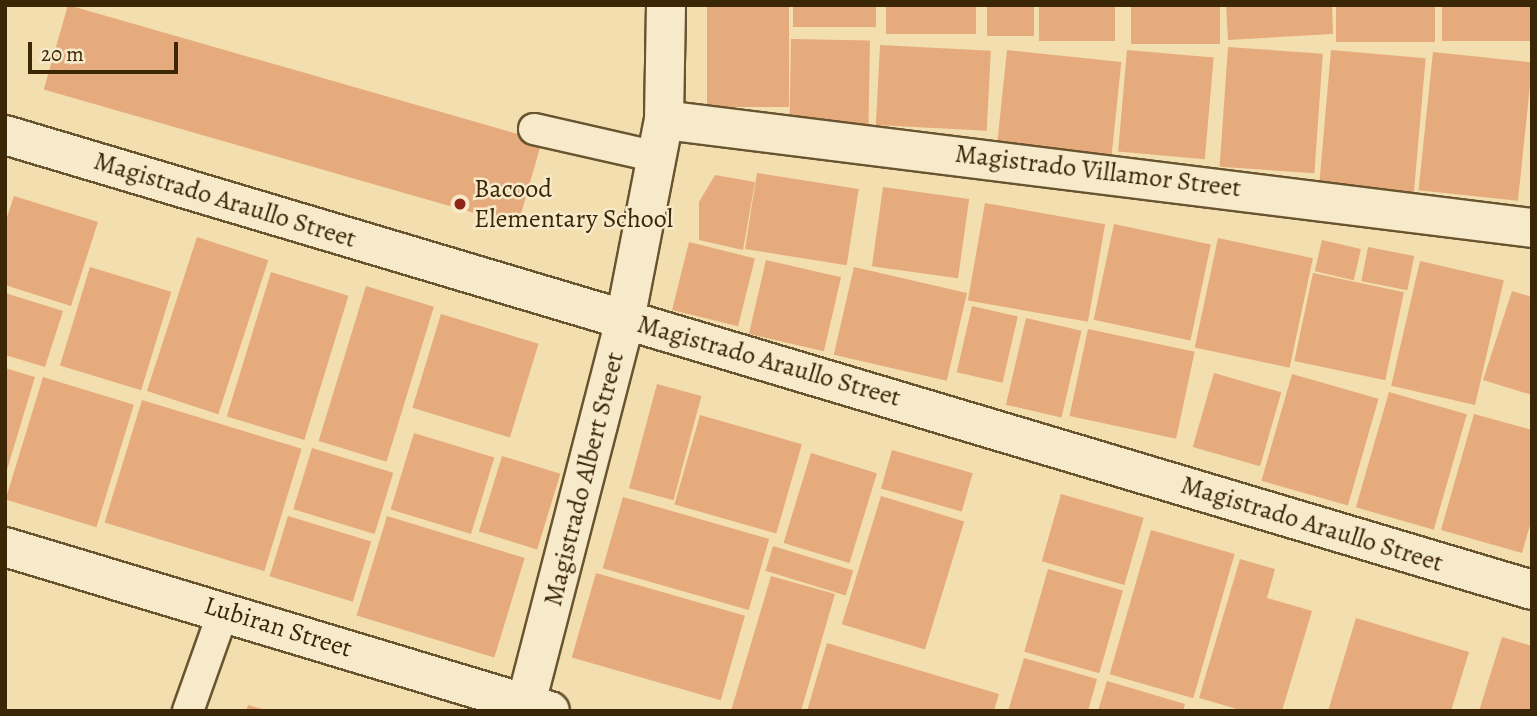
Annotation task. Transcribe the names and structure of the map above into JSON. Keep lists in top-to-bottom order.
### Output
{
  "streets": {
    "street": [
      "Magistrado Villamor Street",
      "Magistrado Araullo Street",
      "Magistrado Albert Street",
      "Lubiran Street"
    ]
  },
  "crossings": [
    ["Magistrado Villamor Street", "Magistrado Albert Street"],
    ["Magistrado Araullo Street", "Magistrado Albert Street"],
    ["Magistrado Albert Street", "Lubiran Street"]
  ],
  "places": ["Bacood Elementary School"],
  "scale_bar": "20 m"
}
